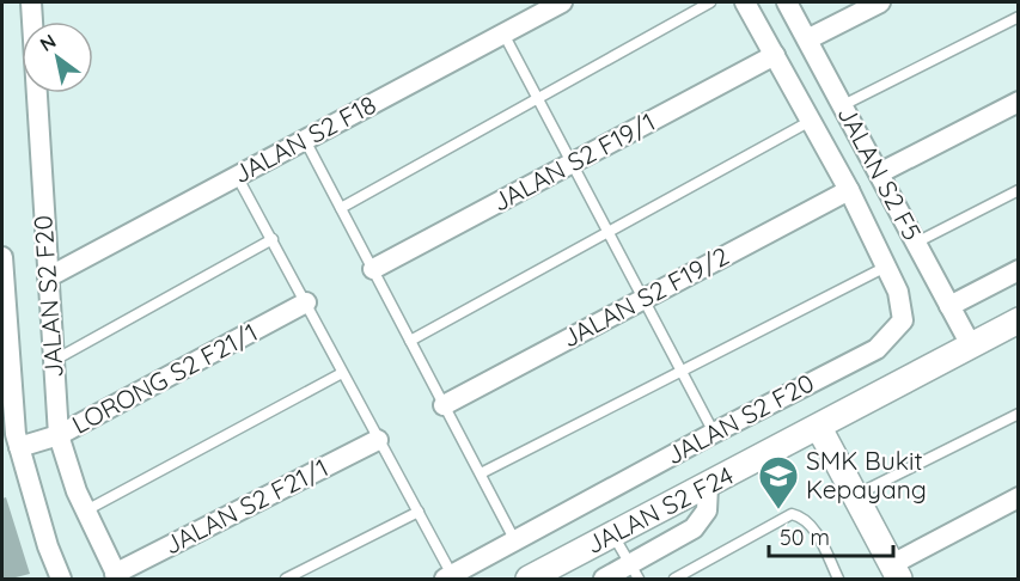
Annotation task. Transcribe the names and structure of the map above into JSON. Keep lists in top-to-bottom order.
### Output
{
  "streets": {
    "street": [
      "JALAN S2 F18",
      "JALAN S2 F19/1",
      "JALAN S2 F5",
      "JALAN S2 F20",
      "JALAN S2 F19/2",
      "LORONG S2 F21/1",
      "JALAN S2 F21/1",
      "JALAN S2 F24"
    ]
  },
  "crossings": [
    ["JALAN S2 F18", "JALAN S2 F20"],
    ["JALAN S2 F19/1", "JALAN S2 F20"],
    ["JALAN S2 F5", "JALAN S2 F24"],
    ["JALAN S2 F20", "JALAN S2 F19/2"],
    ["JALAN S2 F20", "LORONG S2 F21/1"],
    ["JALAN S2 F20", "JALAN S2 F21/1"]
  ],
  "places": {
    "school or university": ["SMK Bukit Kepayang"]
  },
  "scale_bar": "50 m",
  "north": "top left"
}
